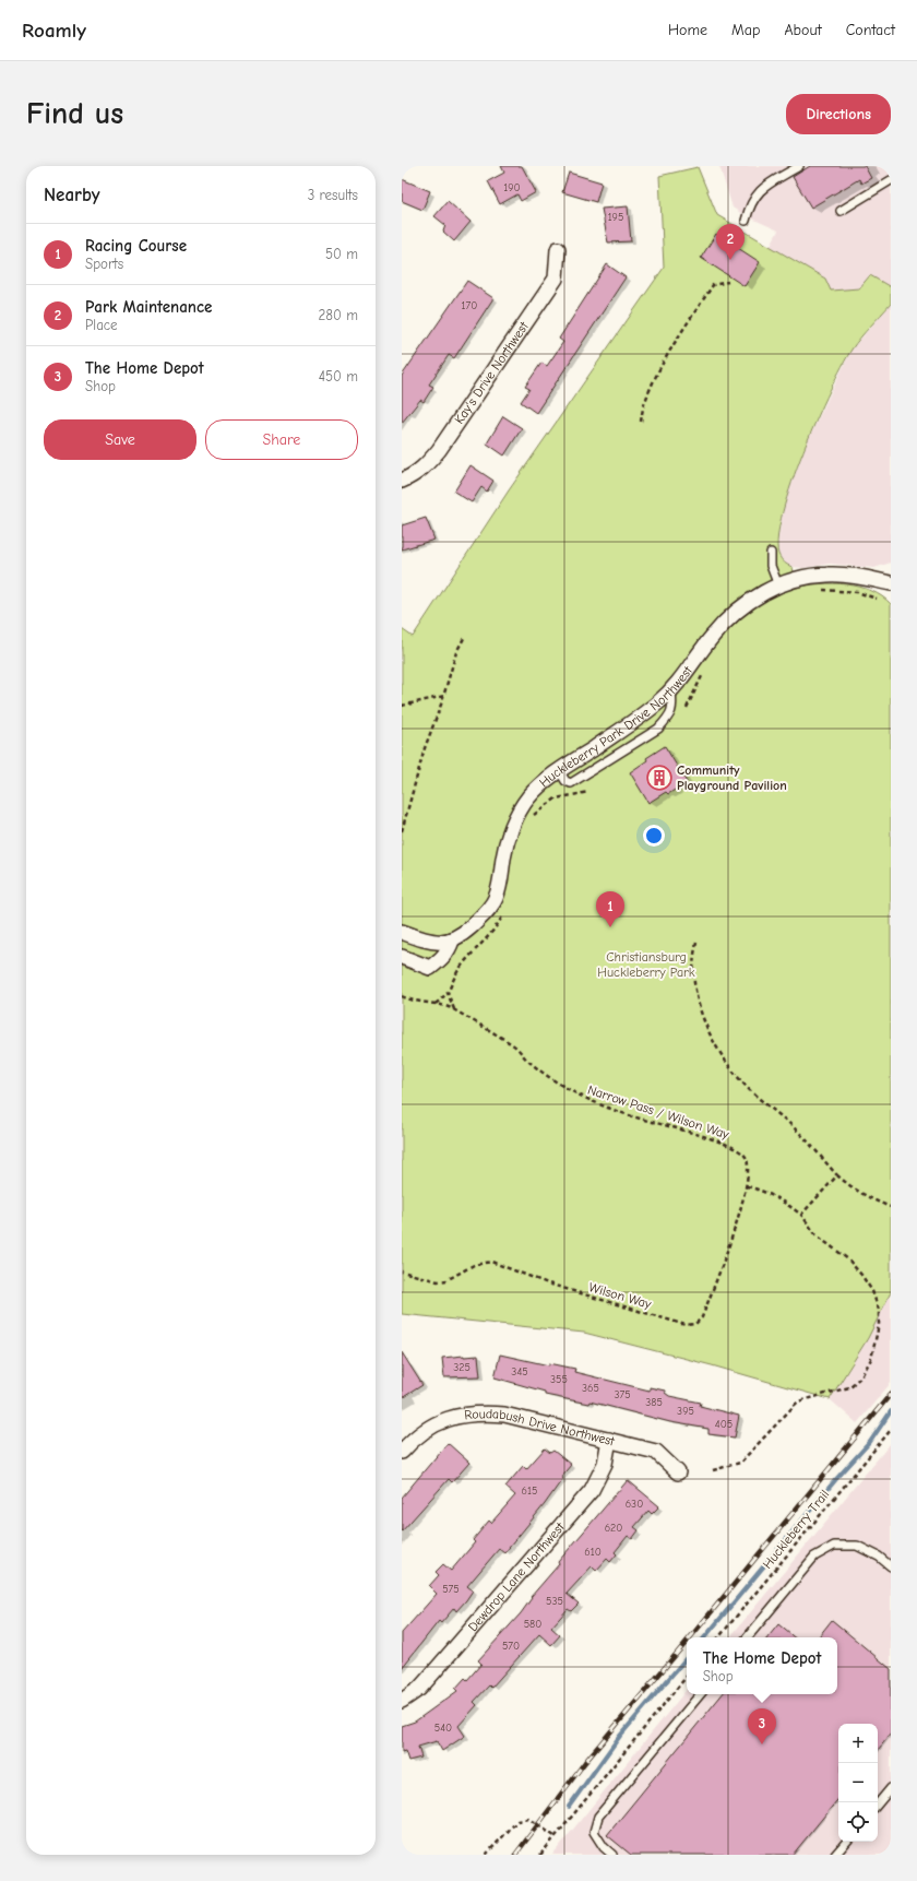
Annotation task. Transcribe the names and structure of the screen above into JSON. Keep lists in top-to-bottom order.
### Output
{
  "streets": {
    "street": [
      "Kay's Drive Northwest",
      "Huckleberry Park Drive Northwest",
      "Roudabush Drive Northwest",
      "Dewdrop Lane Northwest"
    ],
    "path": ["Narrow Pass / Wilson Way", "Wilson Way", "Huckleberry Trail"]
  },
  "crossings": [
    ["Narrow Pass / Wilson Way", "Wilson Way"],
    ["Roudabush Drive Northwest", "Dewdrop Lane Northwest"]
  ],
  "parks": ["Christiansburg Huckleberry Park"],
  "places": {
    "building": ["Community Playground Pavilion"]
  },
  "house_numbers": [
    "190",
    "195",
    "170",
    "325",
    "345",
    "355",
    "365",
    "375",
    "385",
    "395",
    "405",
    "615",
    "630",
    "620",
    "610",
    "575",
    "535",
    "580",
    "570",
    "540"
  ],
  "page": {
    "header": "Roamly",
    "nav": [
      "Home",
      "Map",
      "About",
      "Contact"
    ],
    "buttons": [
      "Directions",
      ["Save", "Share"]
    ],
    "title": "Find us",
    "heading": ["Nearby", "3 results"],
    "list": [
      {
        "mark": "1",
        "name": "Racing Course",
        "note": "Sports",
        "value": "50 m"
      },
      {
        "mark": "2",
        "name": "Park Maintenance",
        "note": "Place",
        "value": "280 m"
      },
      {
        "mark": "3",
        "name": "The Home Depot",
        "note": "Shop",
        "value": "450 m"
      }
    ],
    "pins": ["2", "1", "3"],
    "popup": ["The Home Depot", "Shop"],
    "map_buttons": ["+", "−"]
  }
}
